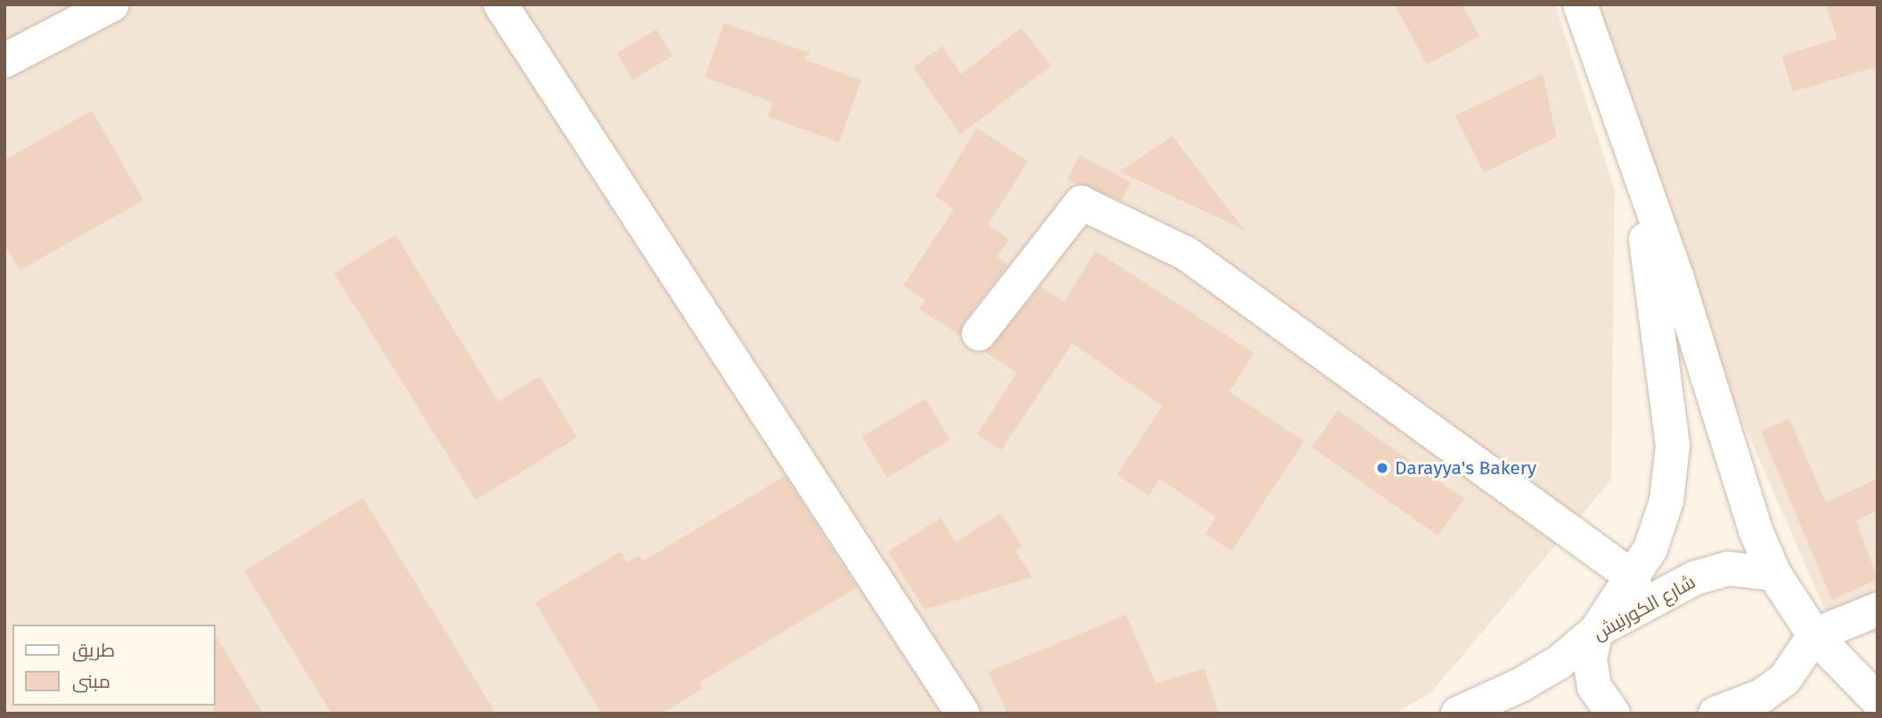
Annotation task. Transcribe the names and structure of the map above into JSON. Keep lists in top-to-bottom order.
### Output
{
  "streets": {
    "main road": ["شارع الكورنيش"]
  },
  "places": ["Darayya's Bakery"],
  "legend": ["طريق", "مبنى"]
}
